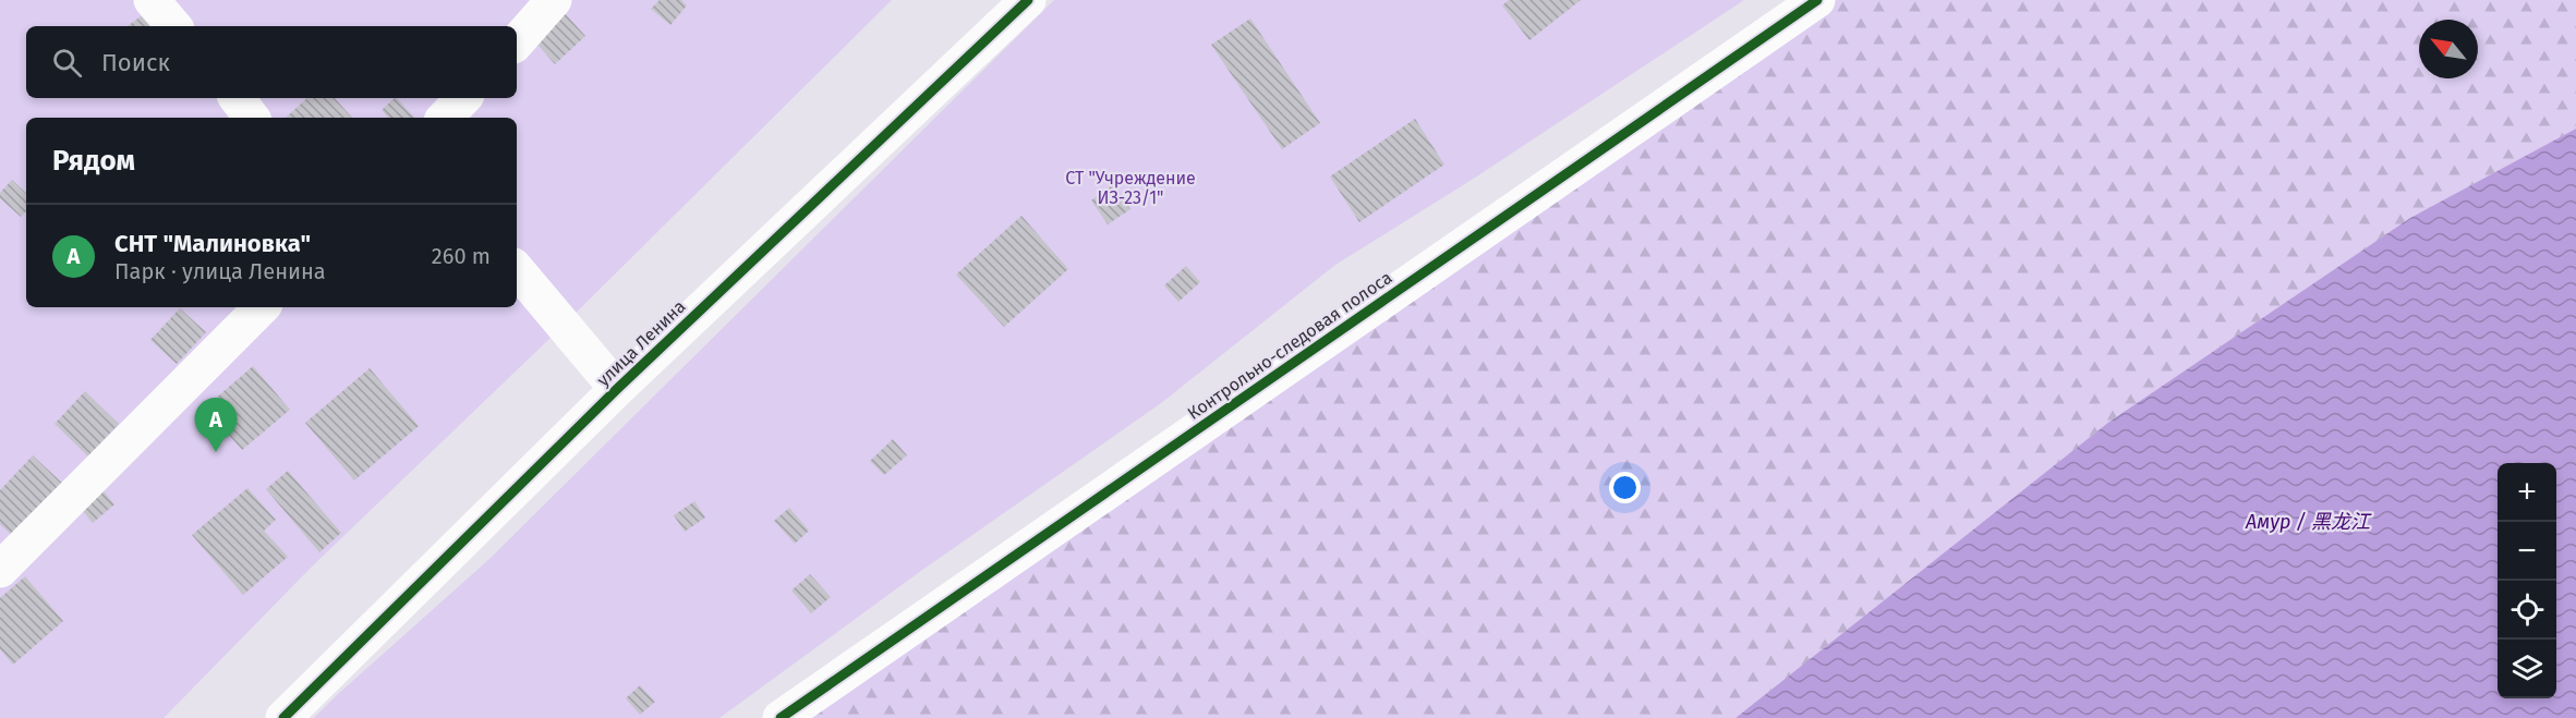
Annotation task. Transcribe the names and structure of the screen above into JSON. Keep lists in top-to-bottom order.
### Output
{
  "streets": {
    "street": ["улица Ленина", "Контрольно-следовая полоса"]
  },
  "water": ["Амур / 黑龙江"],
  "parks": ["СТ \"Учреждение ИЗ-23/1\""],
  "north": "top left",
  "page": {
    "search": "Поиск",
    "heading": "Рядом",
    "list": [
      {
        "mark": "A",
        "name": "СНТ \"Малиновка\"",
        "note": "Парк · улица Ленина",
        "value": "260 m"
      }
    ],
    "pins": "A",
    "map_buttons": ["+", "−"]
  }
}
